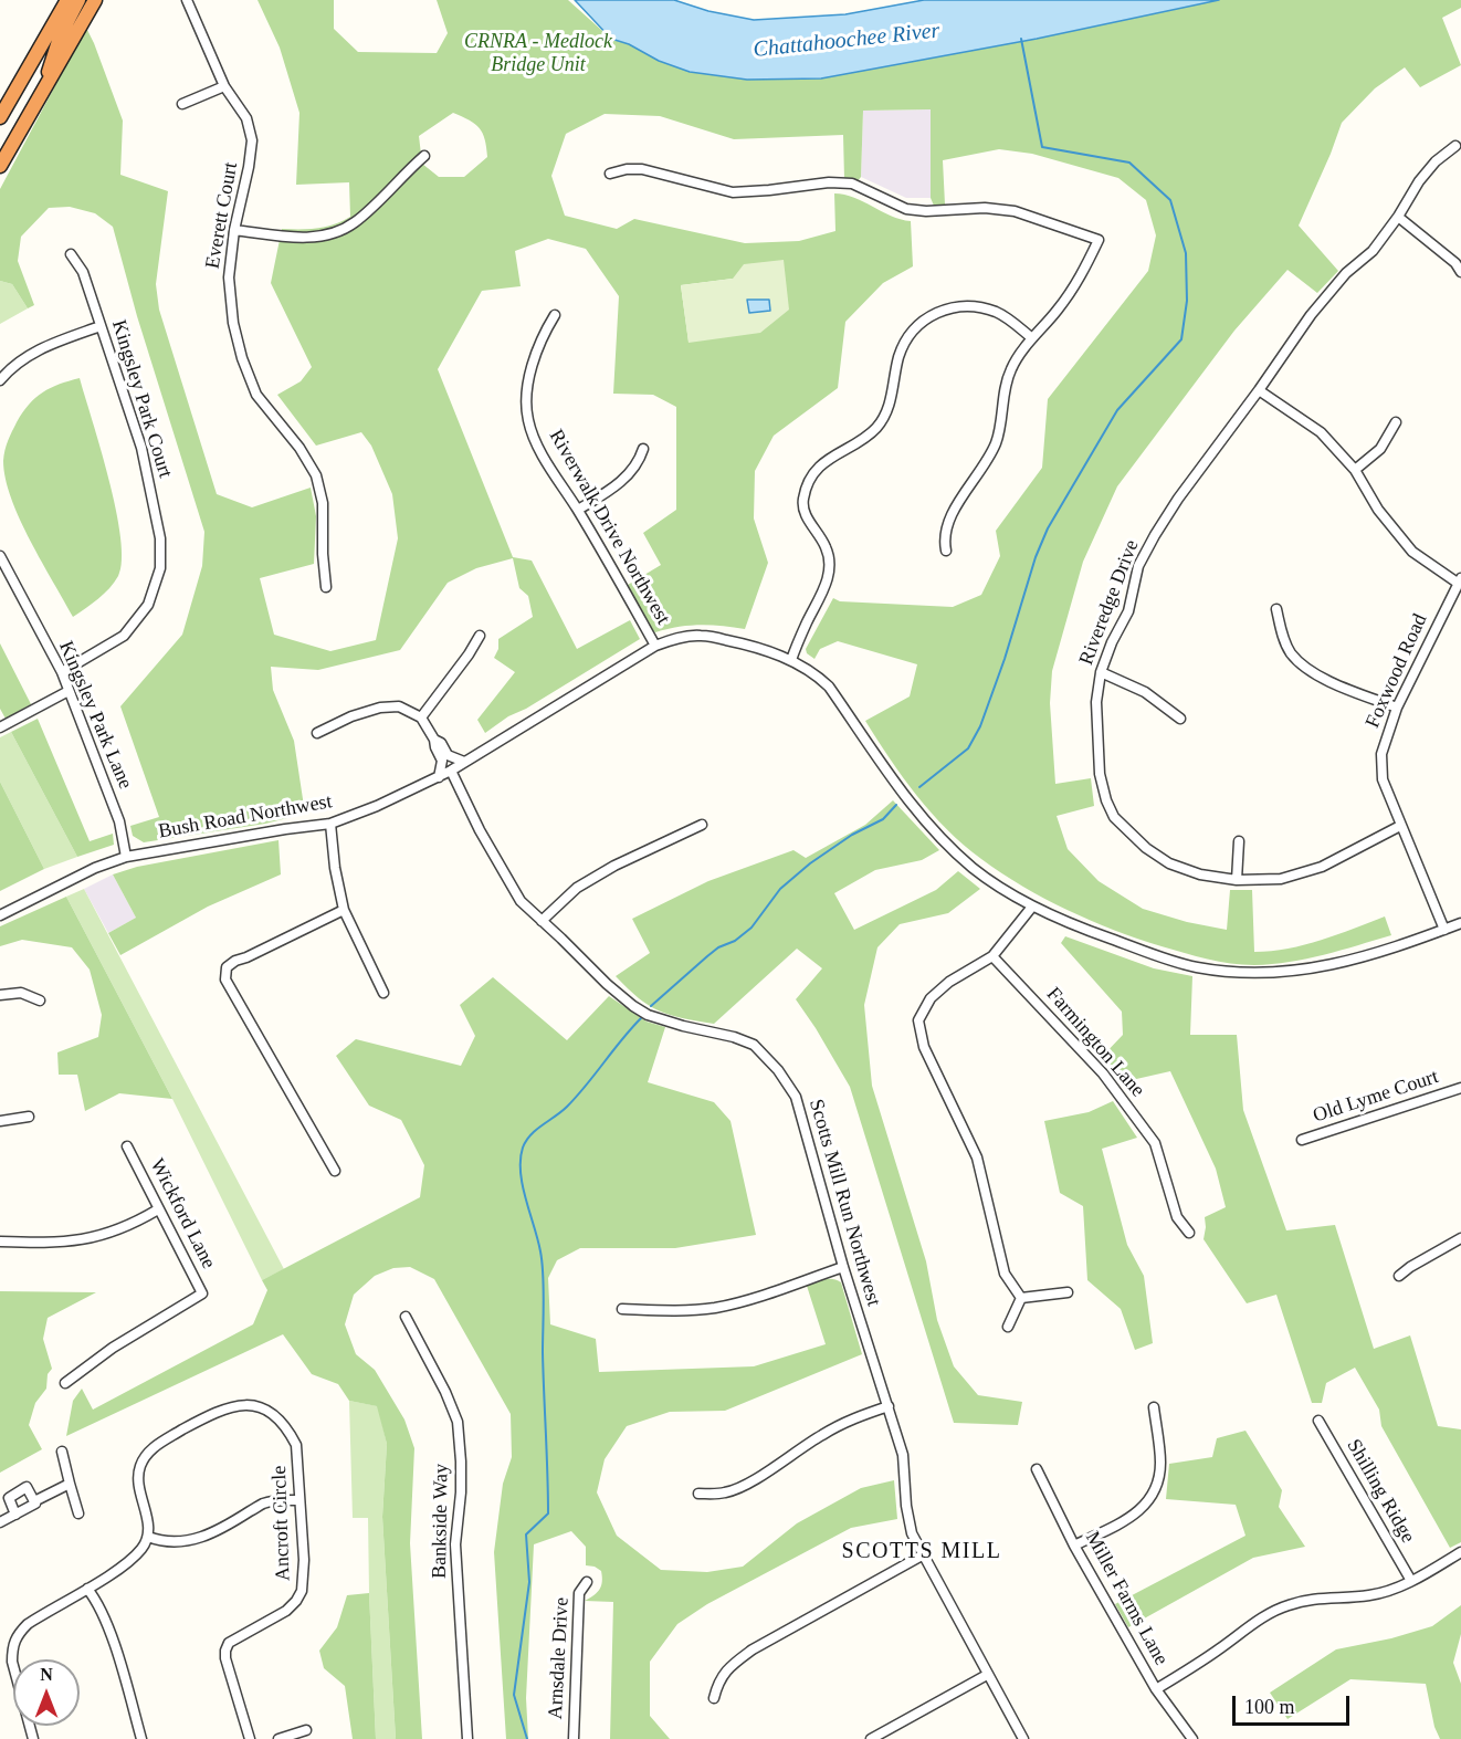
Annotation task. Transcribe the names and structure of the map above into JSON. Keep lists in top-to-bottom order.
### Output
{
  "streets": {
    "street": [
      "Everett Court",
      "Kingsley Park Court",
      "Riverwalk Drive Northwest",
      "Riveredge Drive",
      "Foxwood Road",
      "Kingsley Park Lane",
      "Bush Road Northwest",
      "Farmington Lane",
      "Old Lyme Court",
      "Scotts Mill Run Northwest",
      "Wickford Lane",
      "Shilling Ridge",
      "Bankside Way",
      "Ancroft Circle",
      "Miller Farms Lane",
      "Arnsdale Drive"
    ]
  },
  "crossings": [
    ["Kingsley Park Court", "Kingsley Park Lane"],
    ["Riverwalk Drive Northwest", "Bush Road Northwest"],
    ["Riveredge Drive", "Foxwood Road"],
    ["Kingsley Park Lane", "Bush Road Northwest"],
    ["Bush Road Northwest", "Scotts Mill Run Northwest"]
  ],
  "districts": ["SCOTTS MILL"],
  "water": ["Chattahoochee River"],
  "parks": ["CRNRA - Medlock Bridge Unit"],
  "scale_bar": "100 m",
  "north": "top"
}
